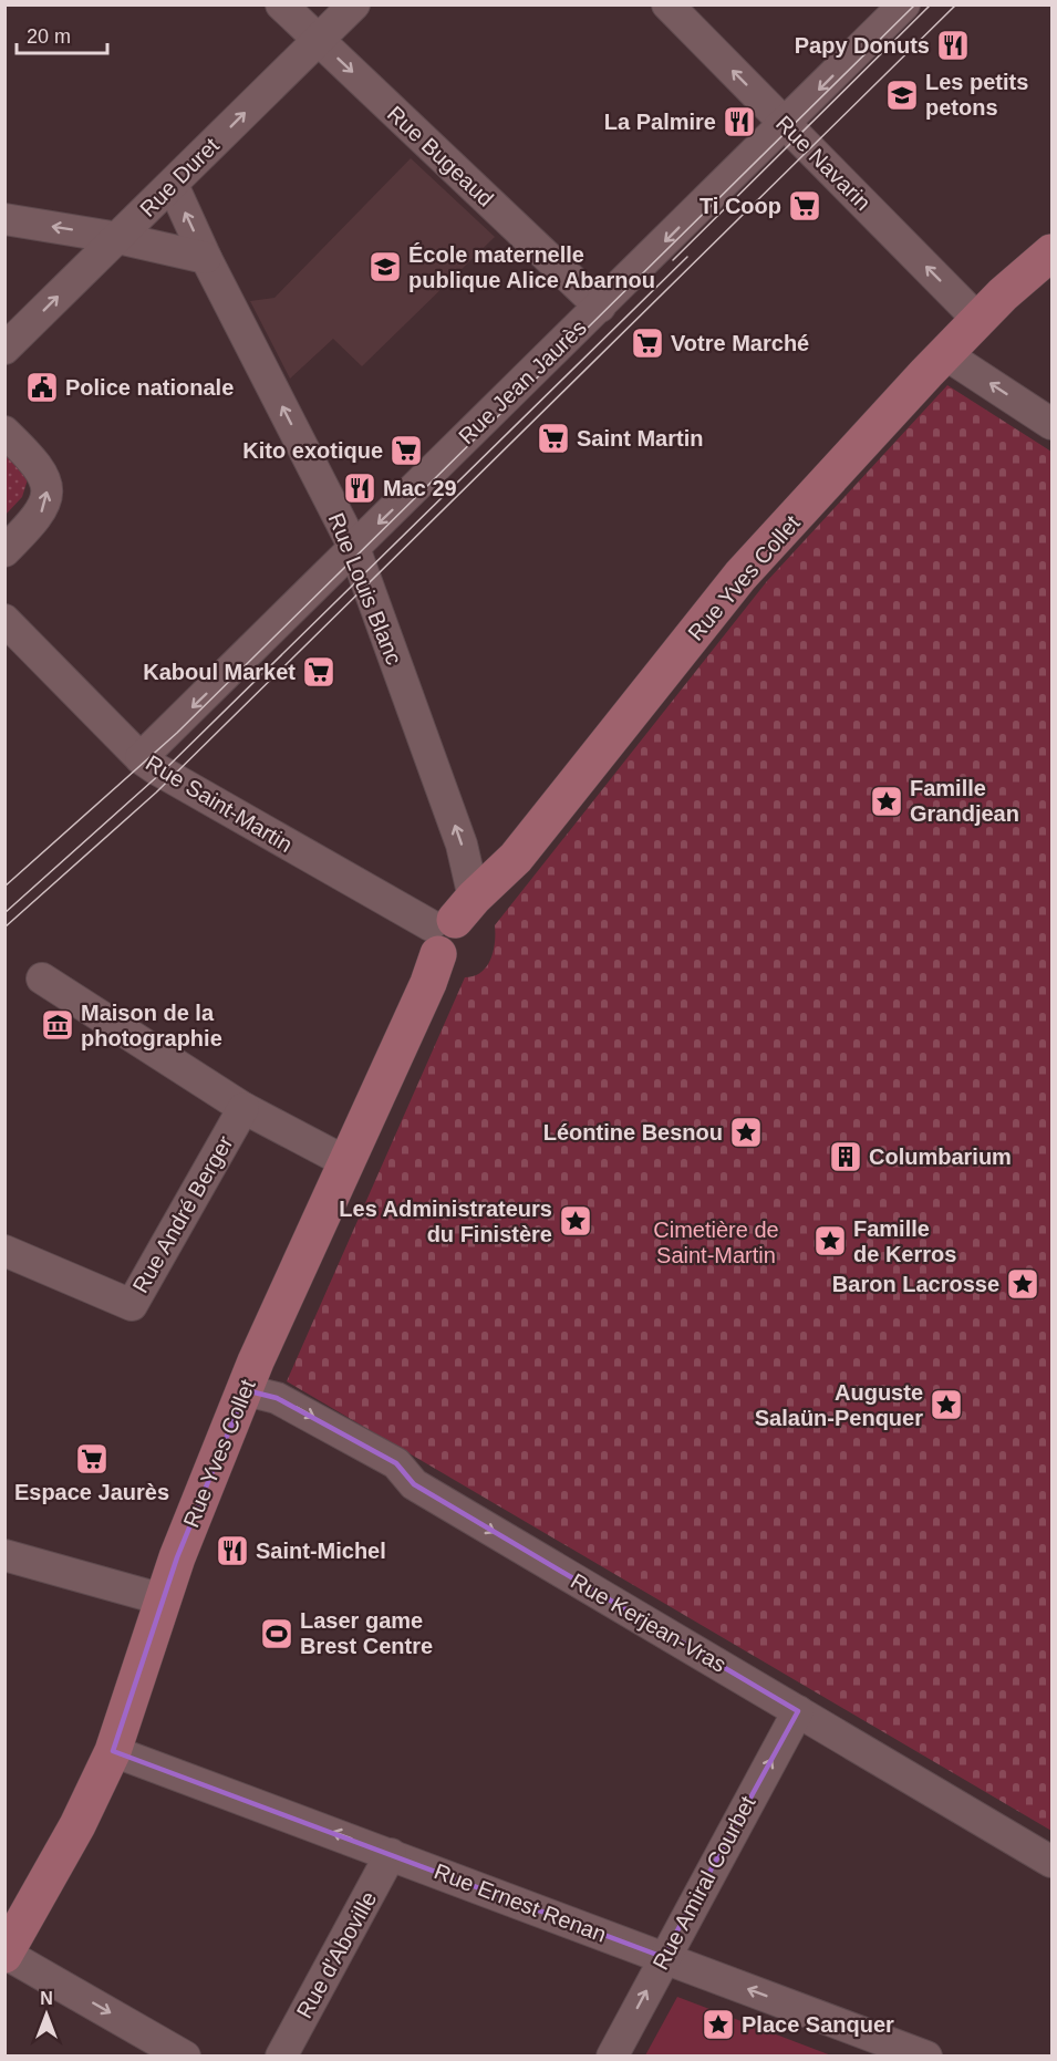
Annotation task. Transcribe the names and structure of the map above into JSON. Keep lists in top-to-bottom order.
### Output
{
  "streets": {
    "main road": ["Rue Yves Collet"],
    "street": [
      "Rue Bugeaud",
      "Rue Navarin",
      "Rue Duret",
      "Rue Jean Jaurès",
      "Rue Louis Blanc",
      "Rue Saint-Martin",
      "Rue André Berger",
      "Rue Kerjean-Vras",
      "Rue Amiral Courbet",
      "Rue Ernest Renan",
      "Rue d'Aboville"
    ]
  },
  "crossings": [
    ["Rue Bugeaud", "Rue Duret"],
    ["Rue Bugeaud", "Rue Jean Jaurès"],
    ["Rue Navarin", "Rue Jean Jaurès"],
    ["Rue Navarin", "Rue Yves Collet"],
    ["Rue Duret", "Rue Louis Blanc"],
    ["Rue Jean Jaurès", "Rue Louis Blanc"],
    ["Rue Jean Jaurès", "Rue Saint-Martin"],
    ["Rue Yves Collet", "Rue Louis Blanc"],
    ["Rue Yves Collet", "Rue Saint-Martin"],
    ["Rue Yves Collet", "Rue Kerjean-Vras"],
    ["Rue Yves Collet", "Rue Ernest Renan"],
    ["Rue Louis Blanc", "Rue Saint-Martin"],
    ["Rue Kerjean-Vras", "Rue Amiral Courbet"],
    ["Rue Amiral Courbet", "Rue Ernest Renan"],
    ["Rue Ernest Renan", "Rue d'Aboville"]
  ],
  "one_way": [
    "Rue Bugeaud",
    "Rue Navarin",
    "Rue Duret",
    "Rue Jean Jaurès",
    "Rue Louis Blanc",
    "Rue Kerjean-Vras",
    "Rue Amiral Courbet"
  ],
  "parks": ["Cimetière de Saint-Martin"],
  "places": {
    "restaurant": [
      "Papy Donuts",
      "La Palmire",
      "Mac 29",
      "Saint-Michel"
    ],
    "school or university": ["Les petits petons", "École maternelle publique Alice Abarnou"],
    "supermarket": [
      "Ti Coop",
      "Votre Marché",
      "Saint Martin",
      "Kito exotique",
      "Kaboul Market",
      "Espace Jaurès"
    ],
    "public building": ["Police nationale"],
    "place": [
      "Famille Grandjean",
      "Léontine Besnou",
      "Les Administrateurs du Finistère",
      "Famille de Kerros",
      "Baron Lacrosse",
      "Auguste Salaün-Penquer",
      "Place Sanquer"
    ],
    "museum": ["Maison de la photographie"],
    "building": ["Columbarium"],
    "sports": ["Laser game Brest Centre"]
  },
  "scale_bar": "20 m",
  "north": "top"
}
